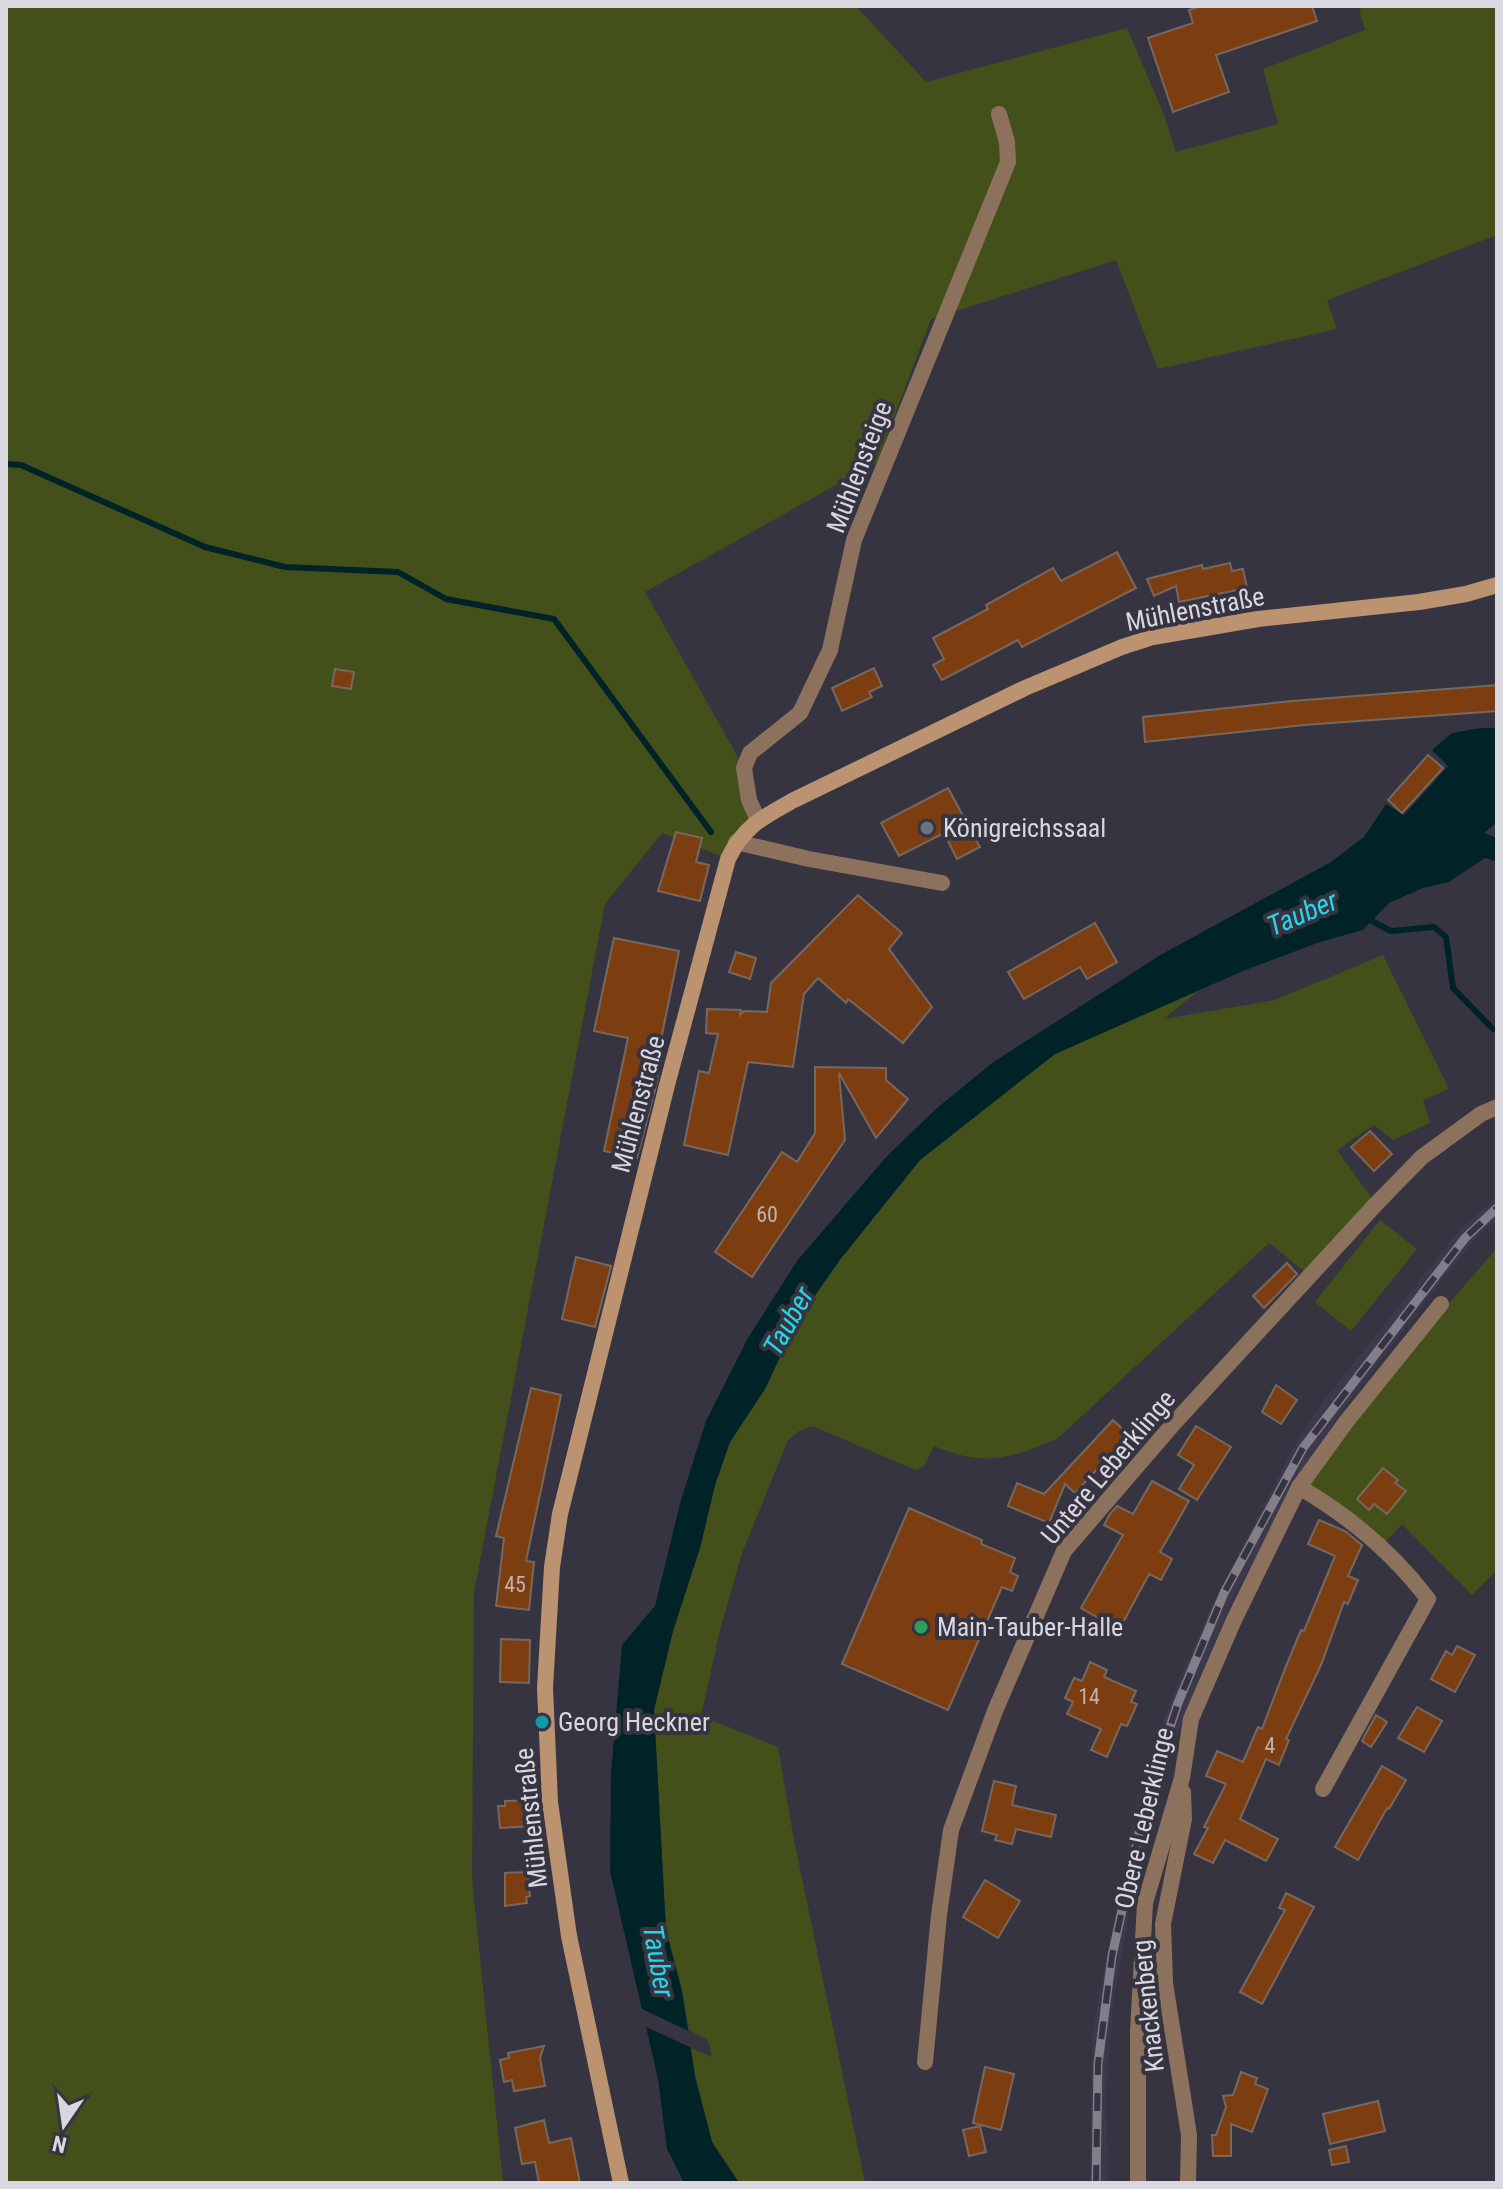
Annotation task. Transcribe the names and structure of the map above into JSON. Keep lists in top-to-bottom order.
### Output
{
  "streets": {
    "main road": ["Mühlenstraße"],
    "street": [
      "Mühlensteige",
      "Untere Leberklinge",
      "Obere Leberklinge",
      "Knackenberg"
    ]
  },
  "crossings": [
    ["Mühlensteige", "Mühlenstraße"],
    ["Obere Leberklinge", "Knackenberg"]
  ],
  "water": ["Tauber"],
  "places": ["Königreichssaal", "Main-Tauber-Halle", "Georg Heckner"],
  "house_numbers": [
    "60",
    "45",
    "14",
    "4"
  ],
  "north": "bottom"
}
